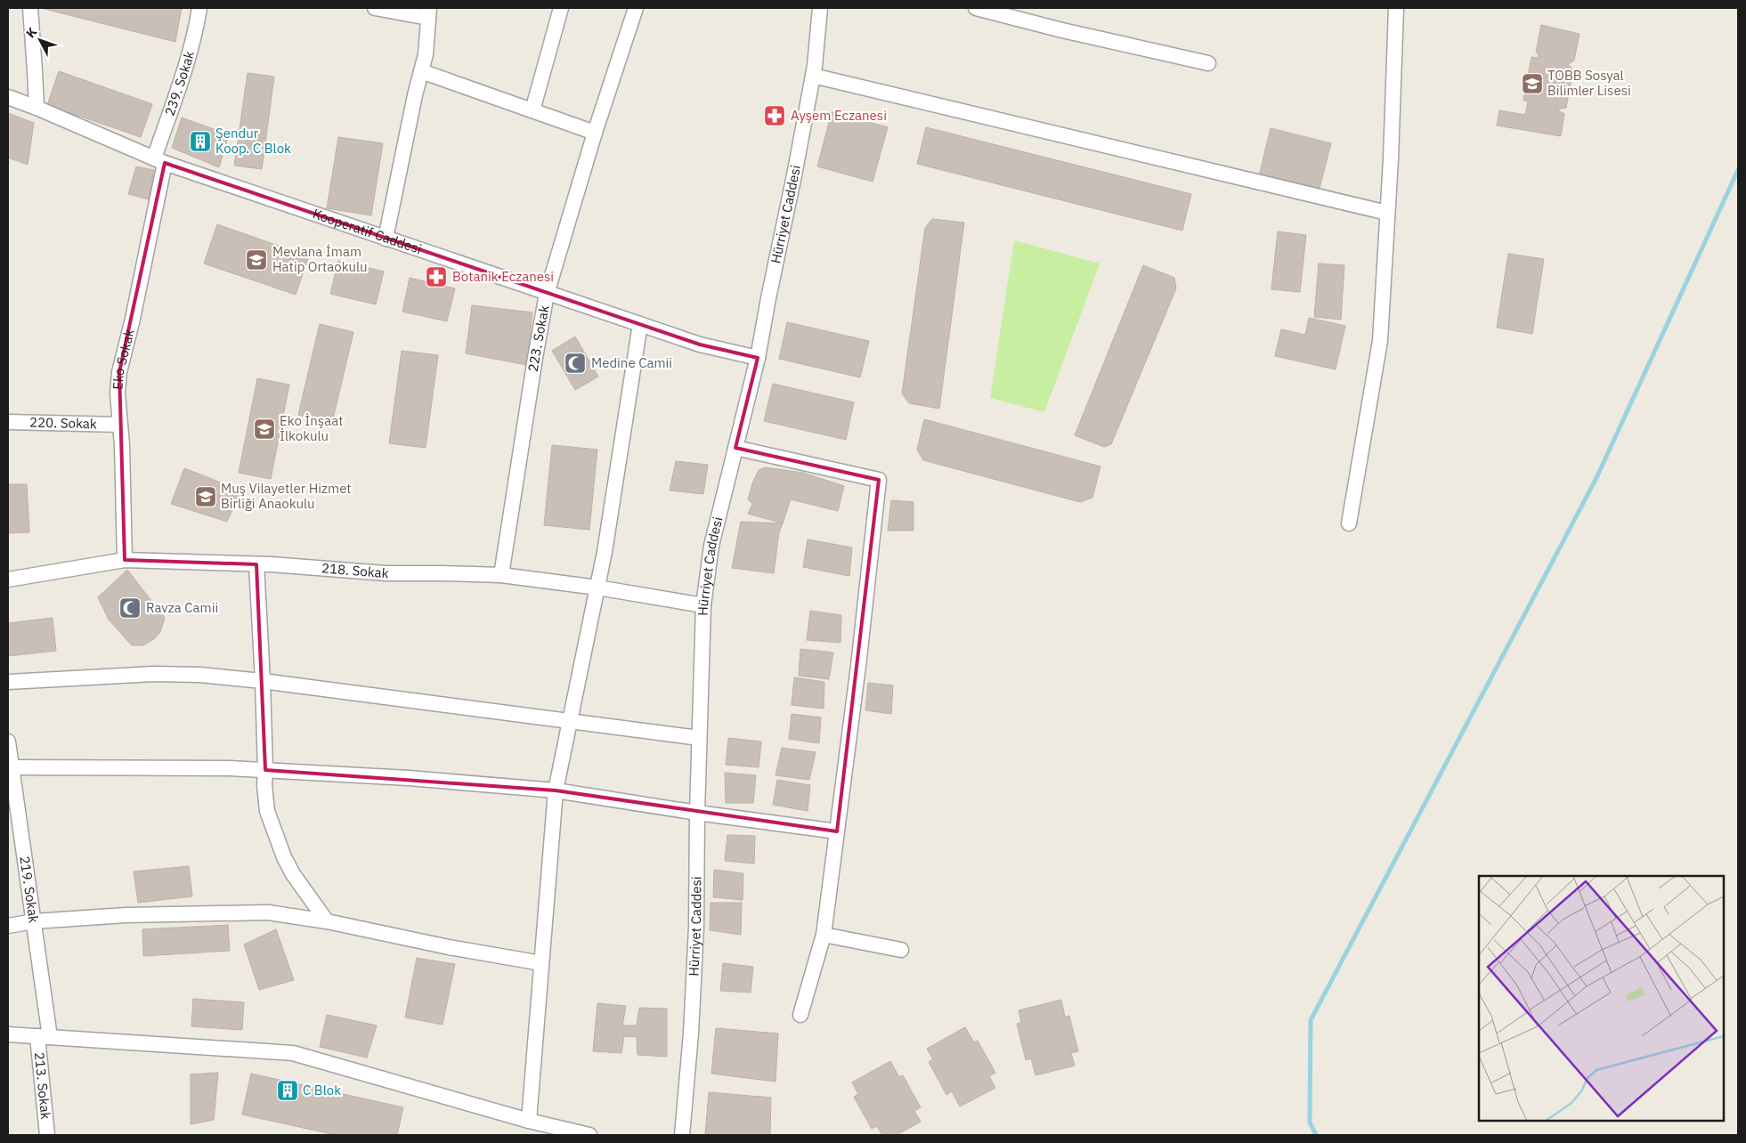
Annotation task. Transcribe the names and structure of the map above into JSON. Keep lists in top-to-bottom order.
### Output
{
  "streets": {
    "street": [
      "239. Sokak",
      "Hürriyet Caddesi",
      "Kooperatif Caddesi",
      "223. Sokak",
      "Eko Sokak",
      "220. Sokak",
      "218. Sokak",
      "219. Sokak",
      "213. Sokak"
    ]
  },
  "crossings": [
    ["239. Sokak", "Kooperatif Caddesi"],
    ["239. Sokak", "Eko Sokak"],
    ["Hürriyet Caddesi", "Kooperatif Caddesi"],
    ["Hürriyet Caddesi", "218. Sokak"],
    ["Kooperatif Caddesi", "223. Sokak"],
    ["Kooperatif Caddesi", "Eko Sokak"],
    ["223. Sokak", "218. Sokak"],
    ["Eko Sokak", "220. Sokak"],
    ["Eko Sokak", "218. Sokak"],
    ["219. Sokak", "213. Sokak"]
  ],
  "places": {
    "school or university": [
      "TOBB Sosyal Bilimler Lisesi",
      "Mevlana İmam Hatip Ortaokulu",
      "Eko İnşaat İlkokulu",
      "Muş Vilayetler Hizmet Birliği Anaokulu"
    ],
    "pharmacy": ["Ayşem Eczanesi", "Botanik Eczanesi"],
    "building": ["Şendur Koop. C Blok", "C Blok"],
    "mosque": ["Medine Camii", "Ravza Camii"]
  },
  "north": "top left"
}
